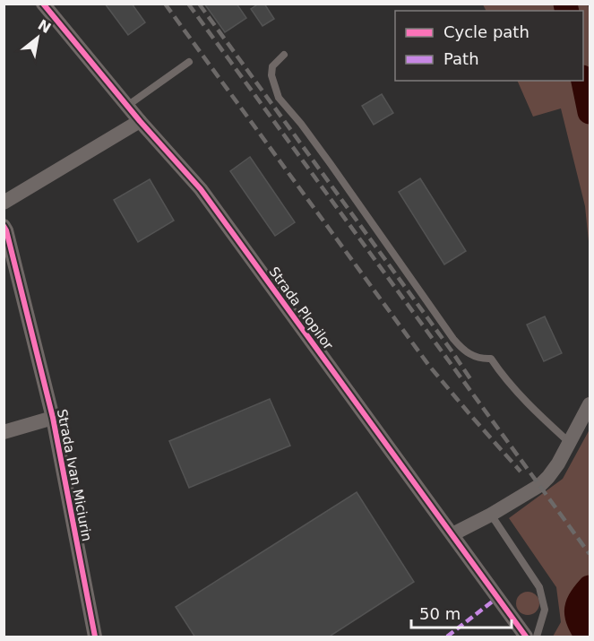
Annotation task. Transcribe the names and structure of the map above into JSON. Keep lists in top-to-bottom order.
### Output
{
  "streets": {
    "street": ["Strada Plopilor", "Strada Ivan Miciurin"]
  },
  "legend": ["Cycle path", "Path"],
  "scale_bar": "50 m",
  "north": "top right"
}
